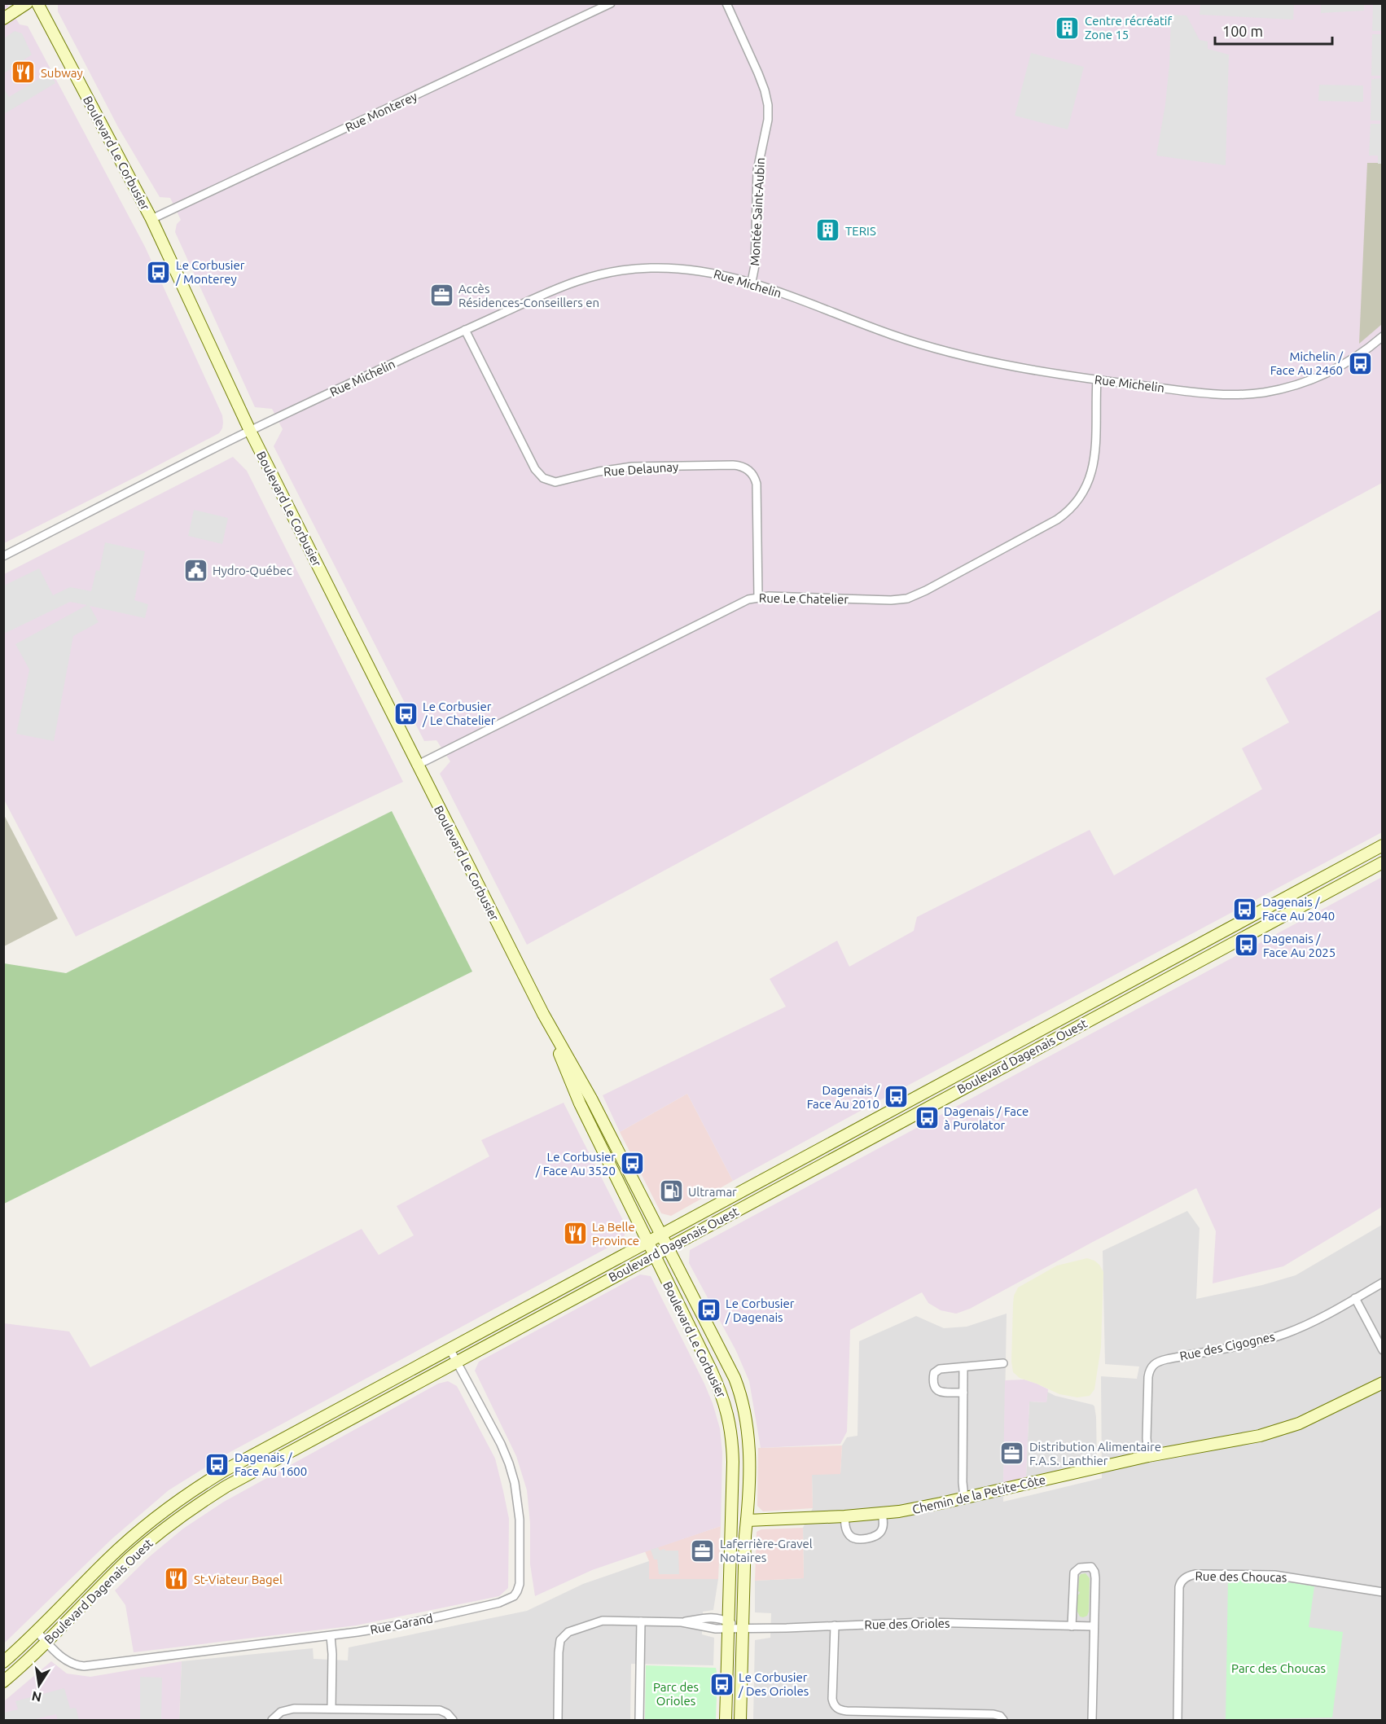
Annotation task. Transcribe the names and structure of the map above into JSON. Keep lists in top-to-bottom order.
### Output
{
  "streets": {
    "street": [
      "Rue Monterey",
      "Boulevard Le Corbusier",
      "Montée Saint-Aubin",
      "Rue Michelin",
      "Rue Delaunay",
      "Rue Le Chatelier",
      "Boulevard Dagenais Ouest",
      "Rue des Cigognes",
      "Chemin de la Petite-Côte",
      "Rue des Choucas",
      "Rue Garand",
      "Rue des Orioles"
    ]
  },
  "crossings": [
    ["Rue Monterey", "Boulevard Le Corbusier"],
    ["Boulevard Le Corbusier", "Rue Michelin"],
    ["Boulevard Le Corbusier", "Rue Le Chatelier"],
    ["Boulevard Le Corbusier", "Boulevard Dagenais Ouest"],
    ["Boulevard Le Corbusier", "Chemin de la Petite-Côte"],
    ["Boulevard Le Corbusier", "Rue des Orioles"],
    ["Montée Saint-Aubin", "Rue Michelin"],
    ["Rue Michelin", "Rue Delaunay"],
    ["Rue Michelin", "Rue Le Chatelier"],
    ["Rue Delaunay", "Rue Le Chatelier"],
    ["Boulevard Dagenais Ouest", "Rue Garand"],
    ["Rue des Cigognes", "Chemin de la Petite-Côte"]
  ],
  "parks": ["Parc des Choucas", "Parc des Orioles"],
  "places": {
    "building": ["Centre récréatif Zone 15", "TERIS"],
    "restaurant": ["Subway", "La Belle Province", "St-Viateur Bagel"],
    "bus stop": [
      "Le Corbusier / Monterey",
      "Michelin / Face Au 2460",
      "Le Corbusier / Le Chatelier",
      "Dagenais / Face Au 2040",
      "Dagenais / Face Au 2025",
      "Dagenais / Face Au 2010",
      "Dagenais / Face à Purolator",
      "Le Corbusier / Face Au 3520",
      "Le Corbusier / Dagenais",
      "Dagenais / Face Au 1600",
      "Le Corbusier / Des Orioles"
    ],
    "office": ["Accès Résidences-Conseillers en", "Distribution Alimentaire F.A.S. Lanthier", "Laferrière-Gravel Notaires"],
    "public building": ["Hydro-Québec"],
    "fuel station": ["Ultramar"]
  },
  "scale_bar": "100 m",
  "north": "bottom"
}
